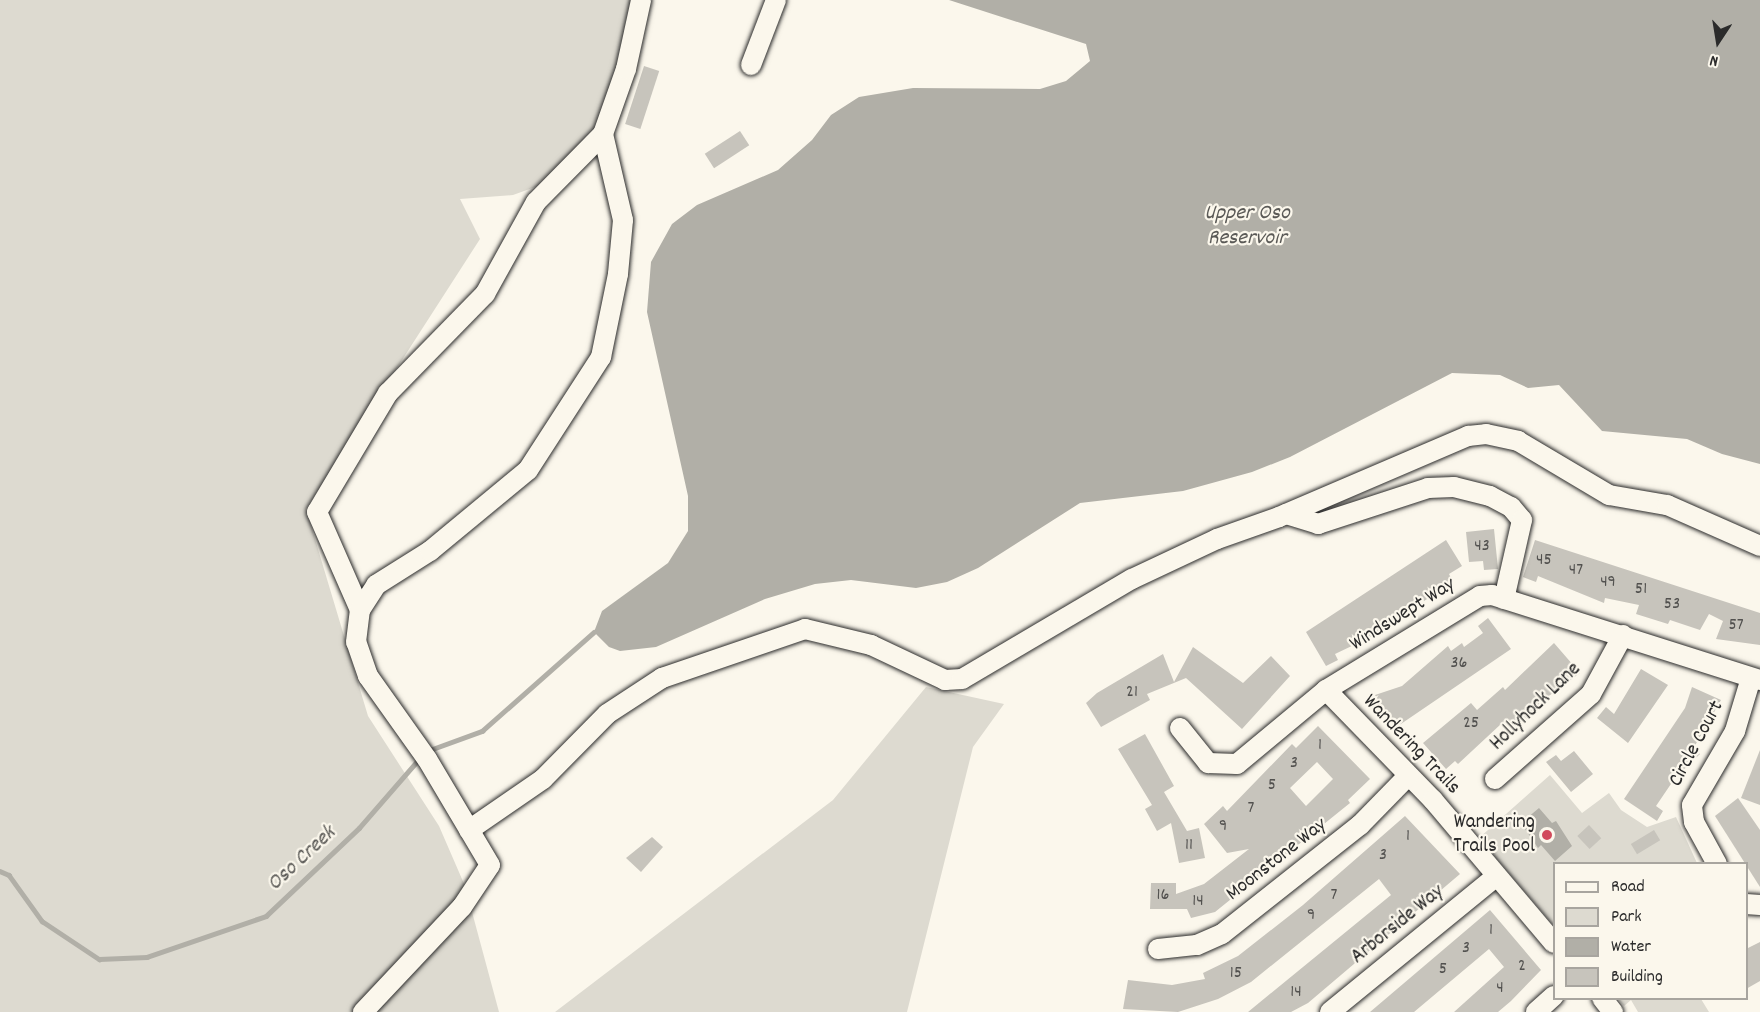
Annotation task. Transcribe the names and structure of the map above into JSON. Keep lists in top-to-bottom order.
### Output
{
  "streets": {
    "street": [
      "Windswept Way",
      "Hollyhock Lane",
      "Circle Court",
      "Wandering Trails",
      "Moonstone Way",
      "Arborside Way"
    ]
  },
  "crossings": [
    ["Windswept Way", "Hollyhock Lane"],
    ["Windswept Way", "Circle Court"],
    ["Windswept Way", "Wandering Trails"],
    ["Wandering Trails", "Moonstone Way"],
    ["Wandering Trails", "Arborside Way"]
  ],
  "water": ["Upper Oso Reservoir", "Oso Creek"],
  "places": ["Wandering Trails Pool"],
  "house_numbers": [
    "43",
    "45",
    "47",
    "49",
    "51",
    "53",
    "57",
    "36",
    "21",
    "25",
    "1",
    "3",
    "5",
    "7",
    "9",
    "1",
    "11",
    "3",
    "16",
    "7",
    "14",
    "9",
    "1",
    "3",
    "2",
    "5",
    "15",
    "4",
    "14"
  ],
  "legend": [
    "Road",
    "Park",
    "Water",
    "Building"
  ],
  "north": "bottom"
}
